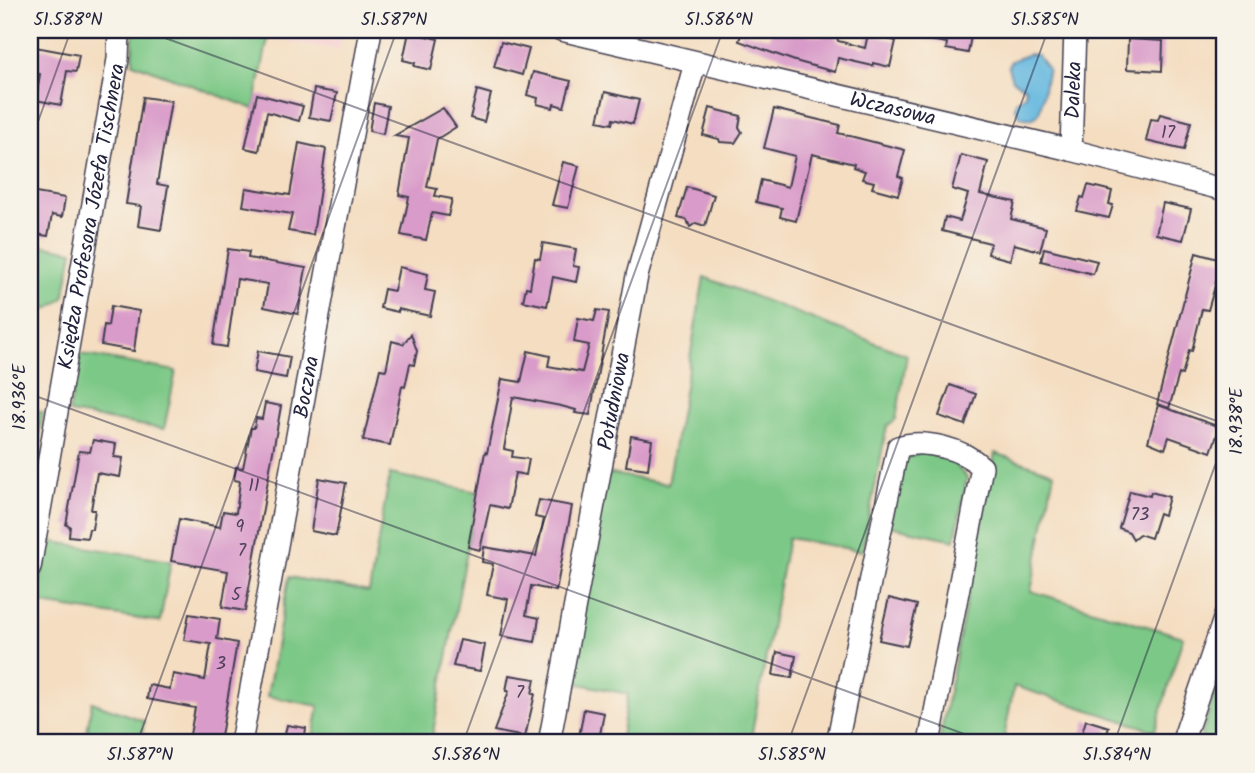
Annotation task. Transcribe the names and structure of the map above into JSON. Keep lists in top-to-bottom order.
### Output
{
  "streets": {
    "street": [
      "Daleka",
      "Wczasowa",
      "Księdza Profesora Józefa Tischnera",
      "Boczna",
      "Południowa"
    ]
  },
  "crossings": [
    ["Daleka", "Wczasowa"],
    ["Wczasowa", "Południowa"]
  ],
  "house_numbers": [
    "17",
    "11",
    "73",
    "9",
    "7",
    "5",
    "3",
    "7"
  ],
  "coordinates": [
    "51.588°N",
    "51.587°N",
    "51.586°N",
    "51.585°N",
    "18.936°E",
    "18.938°E",
    "51.584°N"
  ]
}
